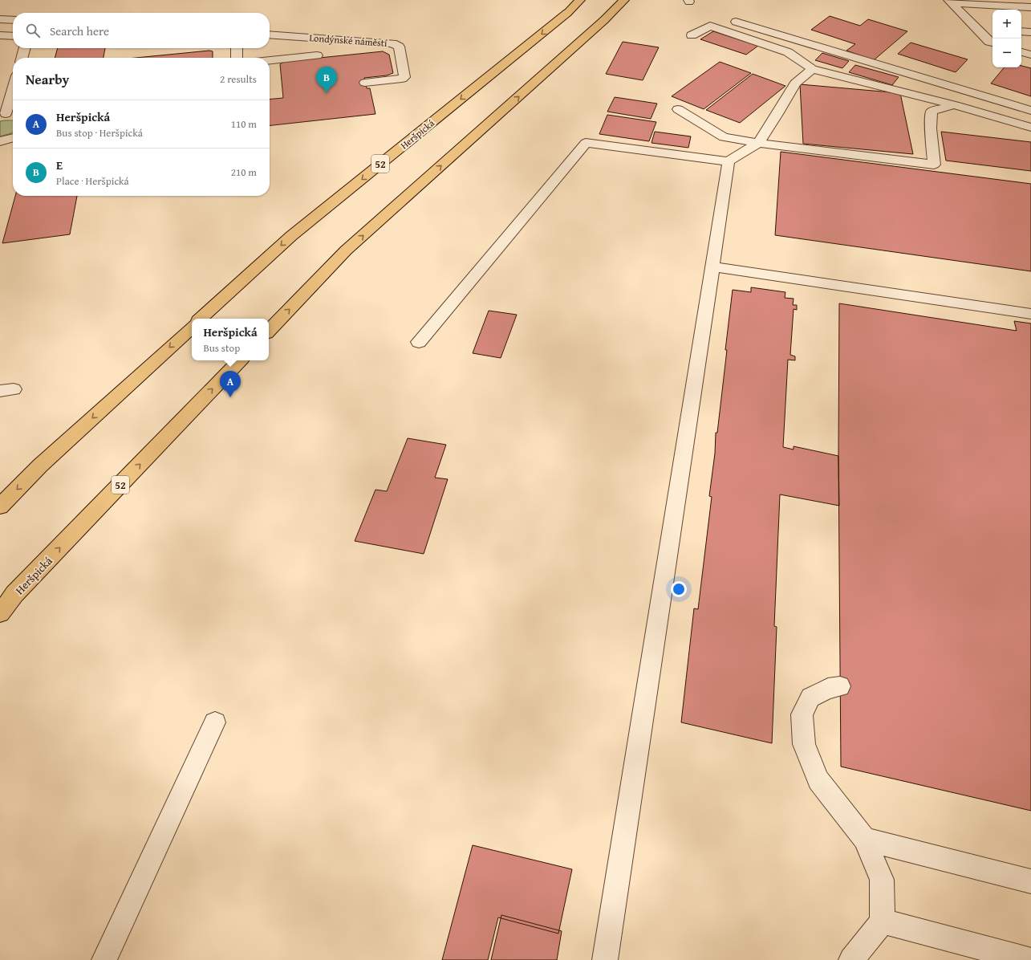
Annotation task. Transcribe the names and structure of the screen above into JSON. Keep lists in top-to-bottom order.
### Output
{
  "streets": {
    "main road": ["Heršpická", "52"],
    "street": ["Londýnské náměstí"]
  },
  "page": {
    "map_buttons": ["+", "−"],
    "search": "Search here",
    "heading": ["Nearby", "2 results"],
    "pins": ["B", "A"],
    "list": [
      {
        "mark": "A",
        "name": "Heršpická",
        "note": "Bus stop · Heršpická",
        "value": "110 m"
      },
      {
        "mark": "B",
        "name": "E",
        "note": "Place · Heršpická",
        "value": "210 m"
      }
    ],
    "popup": ["Heršpická", "Bus stop"]
  }
}
